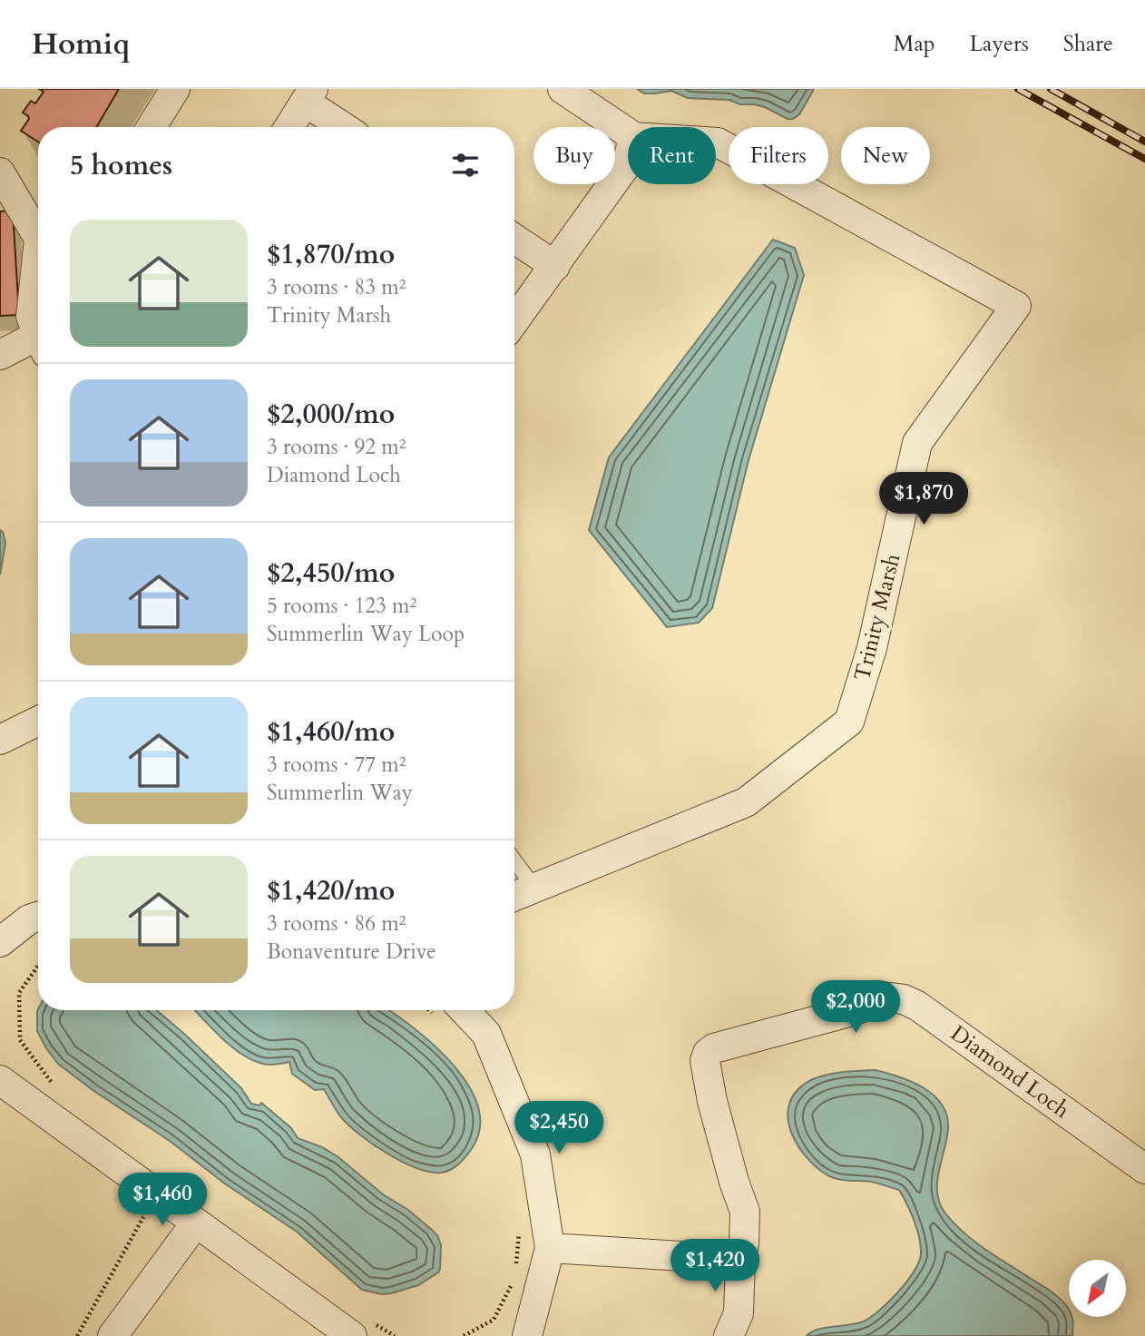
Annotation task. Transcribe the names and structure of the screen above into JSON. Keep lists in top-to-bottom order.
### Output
{
  "streets": {
    "street": ["Trinity Marsh", "Diamond Loch"]
  },
  "north": "bottom left",
  "page": {
    "header": "Homiq",
    "nav": ["Map", "Layers", "Share"],
    "chip": [
      "Buy",
      "Rent",
      "Filters",
      "New"
    ],
    "heading": "5 homes",
    "list": [
      {
        "name": "$1,870/mo",
        "note": "3 rooms · 83 m² · Trinity Marsh"
      },
      {
        "name": "$2,000/mo",
        "note": "3 rooms · 92 m² · Diamond Loch"
      },
      {
        "name": "$2,450/mo",
        "note": "5 rooms · 123 m² · Summerlin Way Loop"
      },
      {
        "name": "$1,460/mo",
        "note": "3 rooms · 77 m² · Summerlin Way"
      },
      {
        "name": "$1,420/mo",
        "note": "3 rooms · 86 m² · Bonaventure Drive"
      }
    ],
    "price": [
      "$1,870",
      "$2,000",
      "$2,450",
      "$1,460",
      "$1,420"
    ]
  }
}
